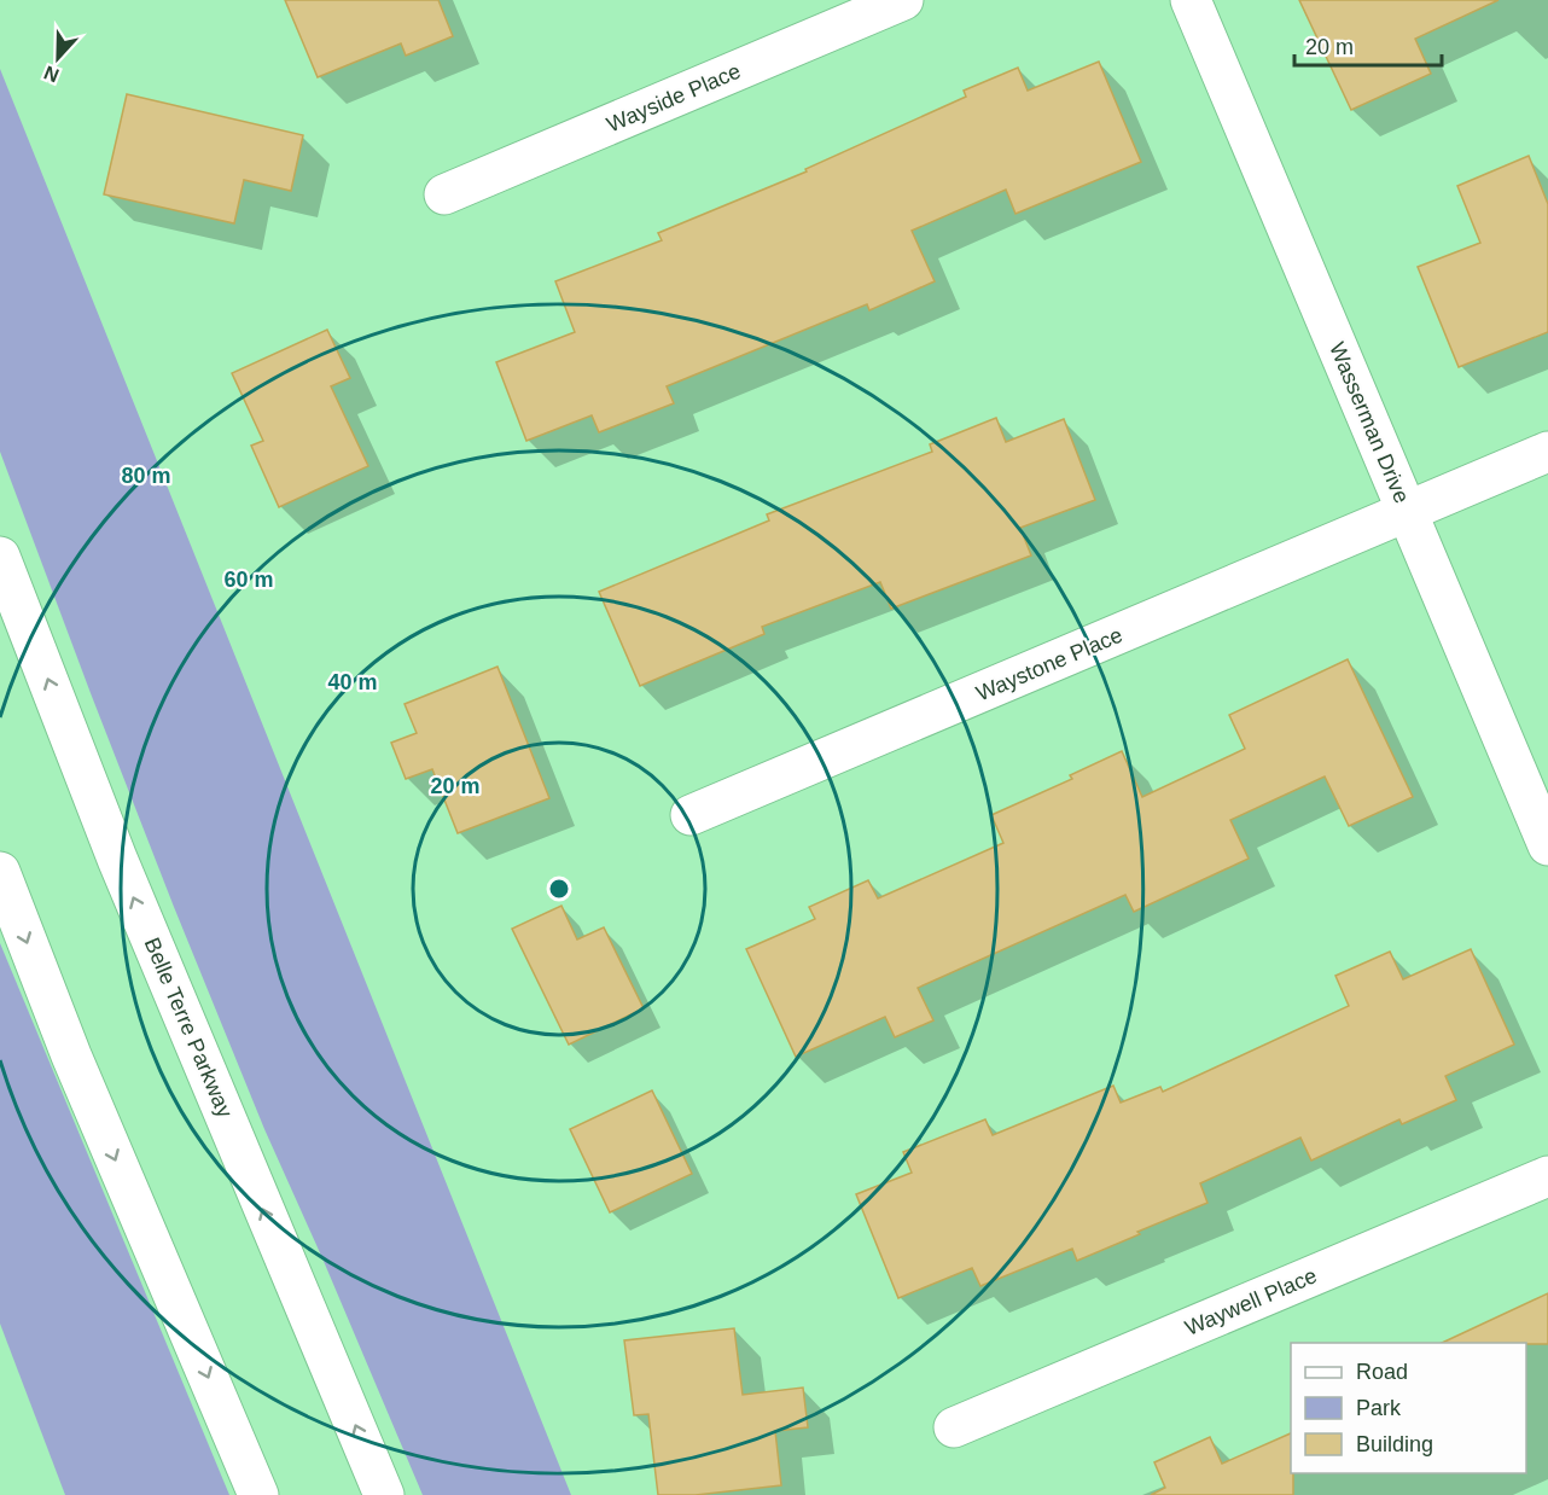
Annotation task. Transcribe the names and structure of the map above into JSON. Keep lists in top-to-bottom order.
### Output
{
  "streets": {
    "street": [
      "Wayside Place",
      "Wasserman Drive",
      "Waystone Place",
      "Belle Terre Parkway",
      "Waywell Place"
    ]
  },
  "crossings": [
    ["Wasserman Drive", "Waystone Place"]
  ],
  "legend": ["Road", "Park", "Building"],
  "scale_bar": "20 m",
  "north": "bottom",
  "rings": [
    "80 m",
    "60 m",
    "40 m",
    "20 m"
  ]
}
